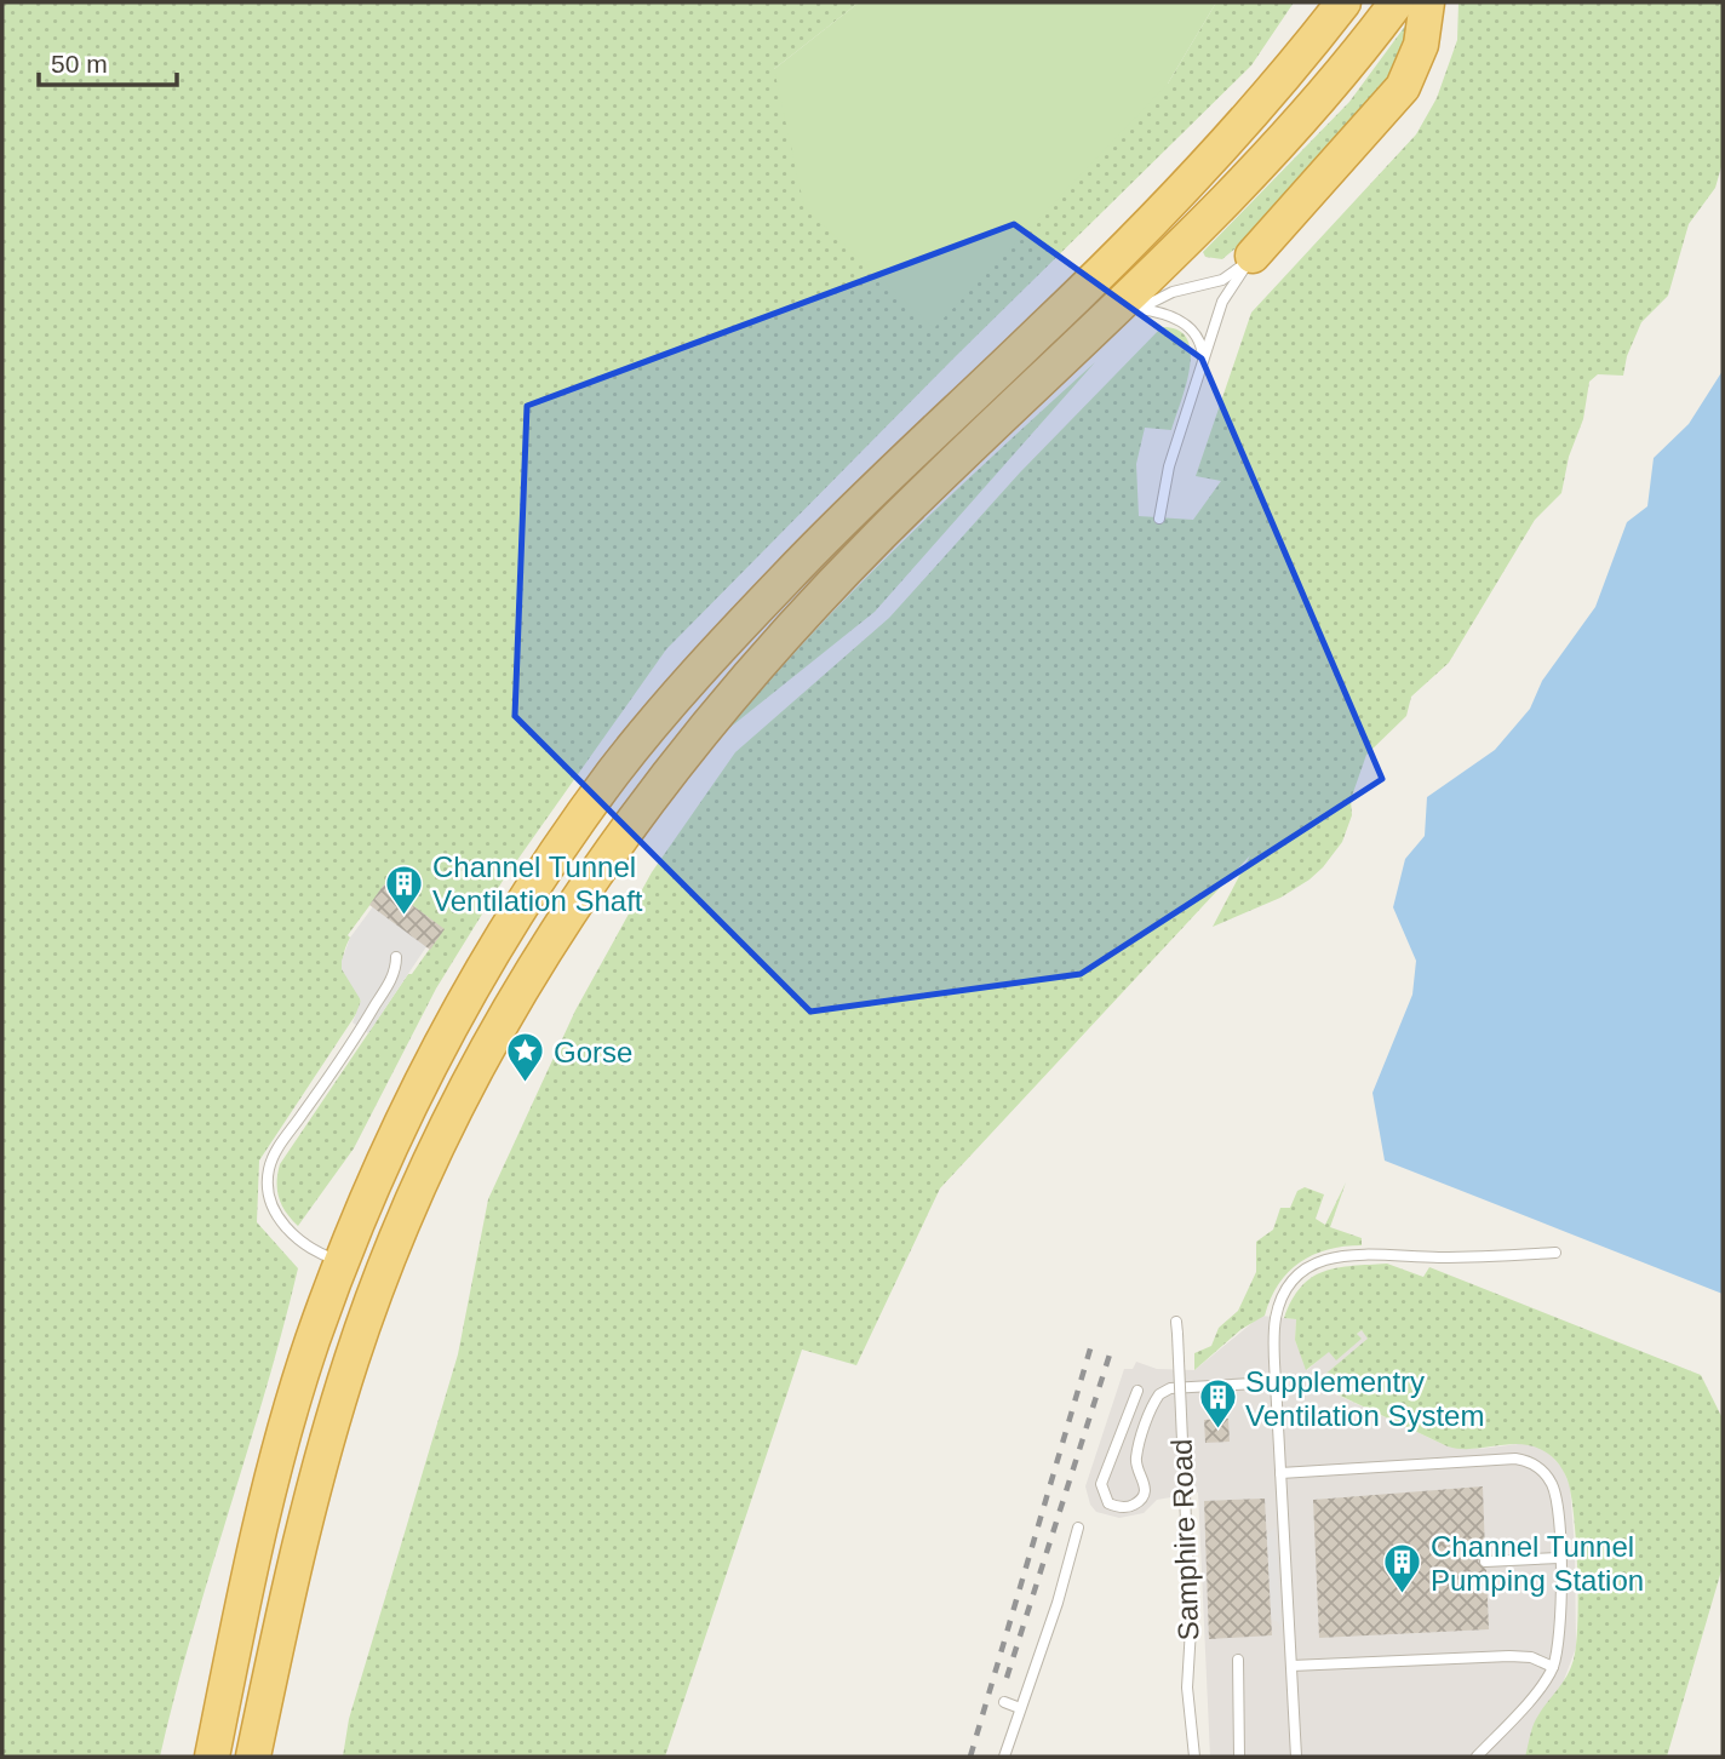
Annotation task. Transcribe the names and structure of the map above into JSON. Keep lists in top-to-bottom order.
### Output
{
  "streets": {
    "lane": ["Samphire Road"]
  },
  "places": {
    "building": ["Channel Tunnel Ventilation Shaft", "Supplementry Ventilation System", "Channel Tunnel Pumping Station"],
    "place": ["Gorse"]
  },
  "scale_bar": "50 m"
}
